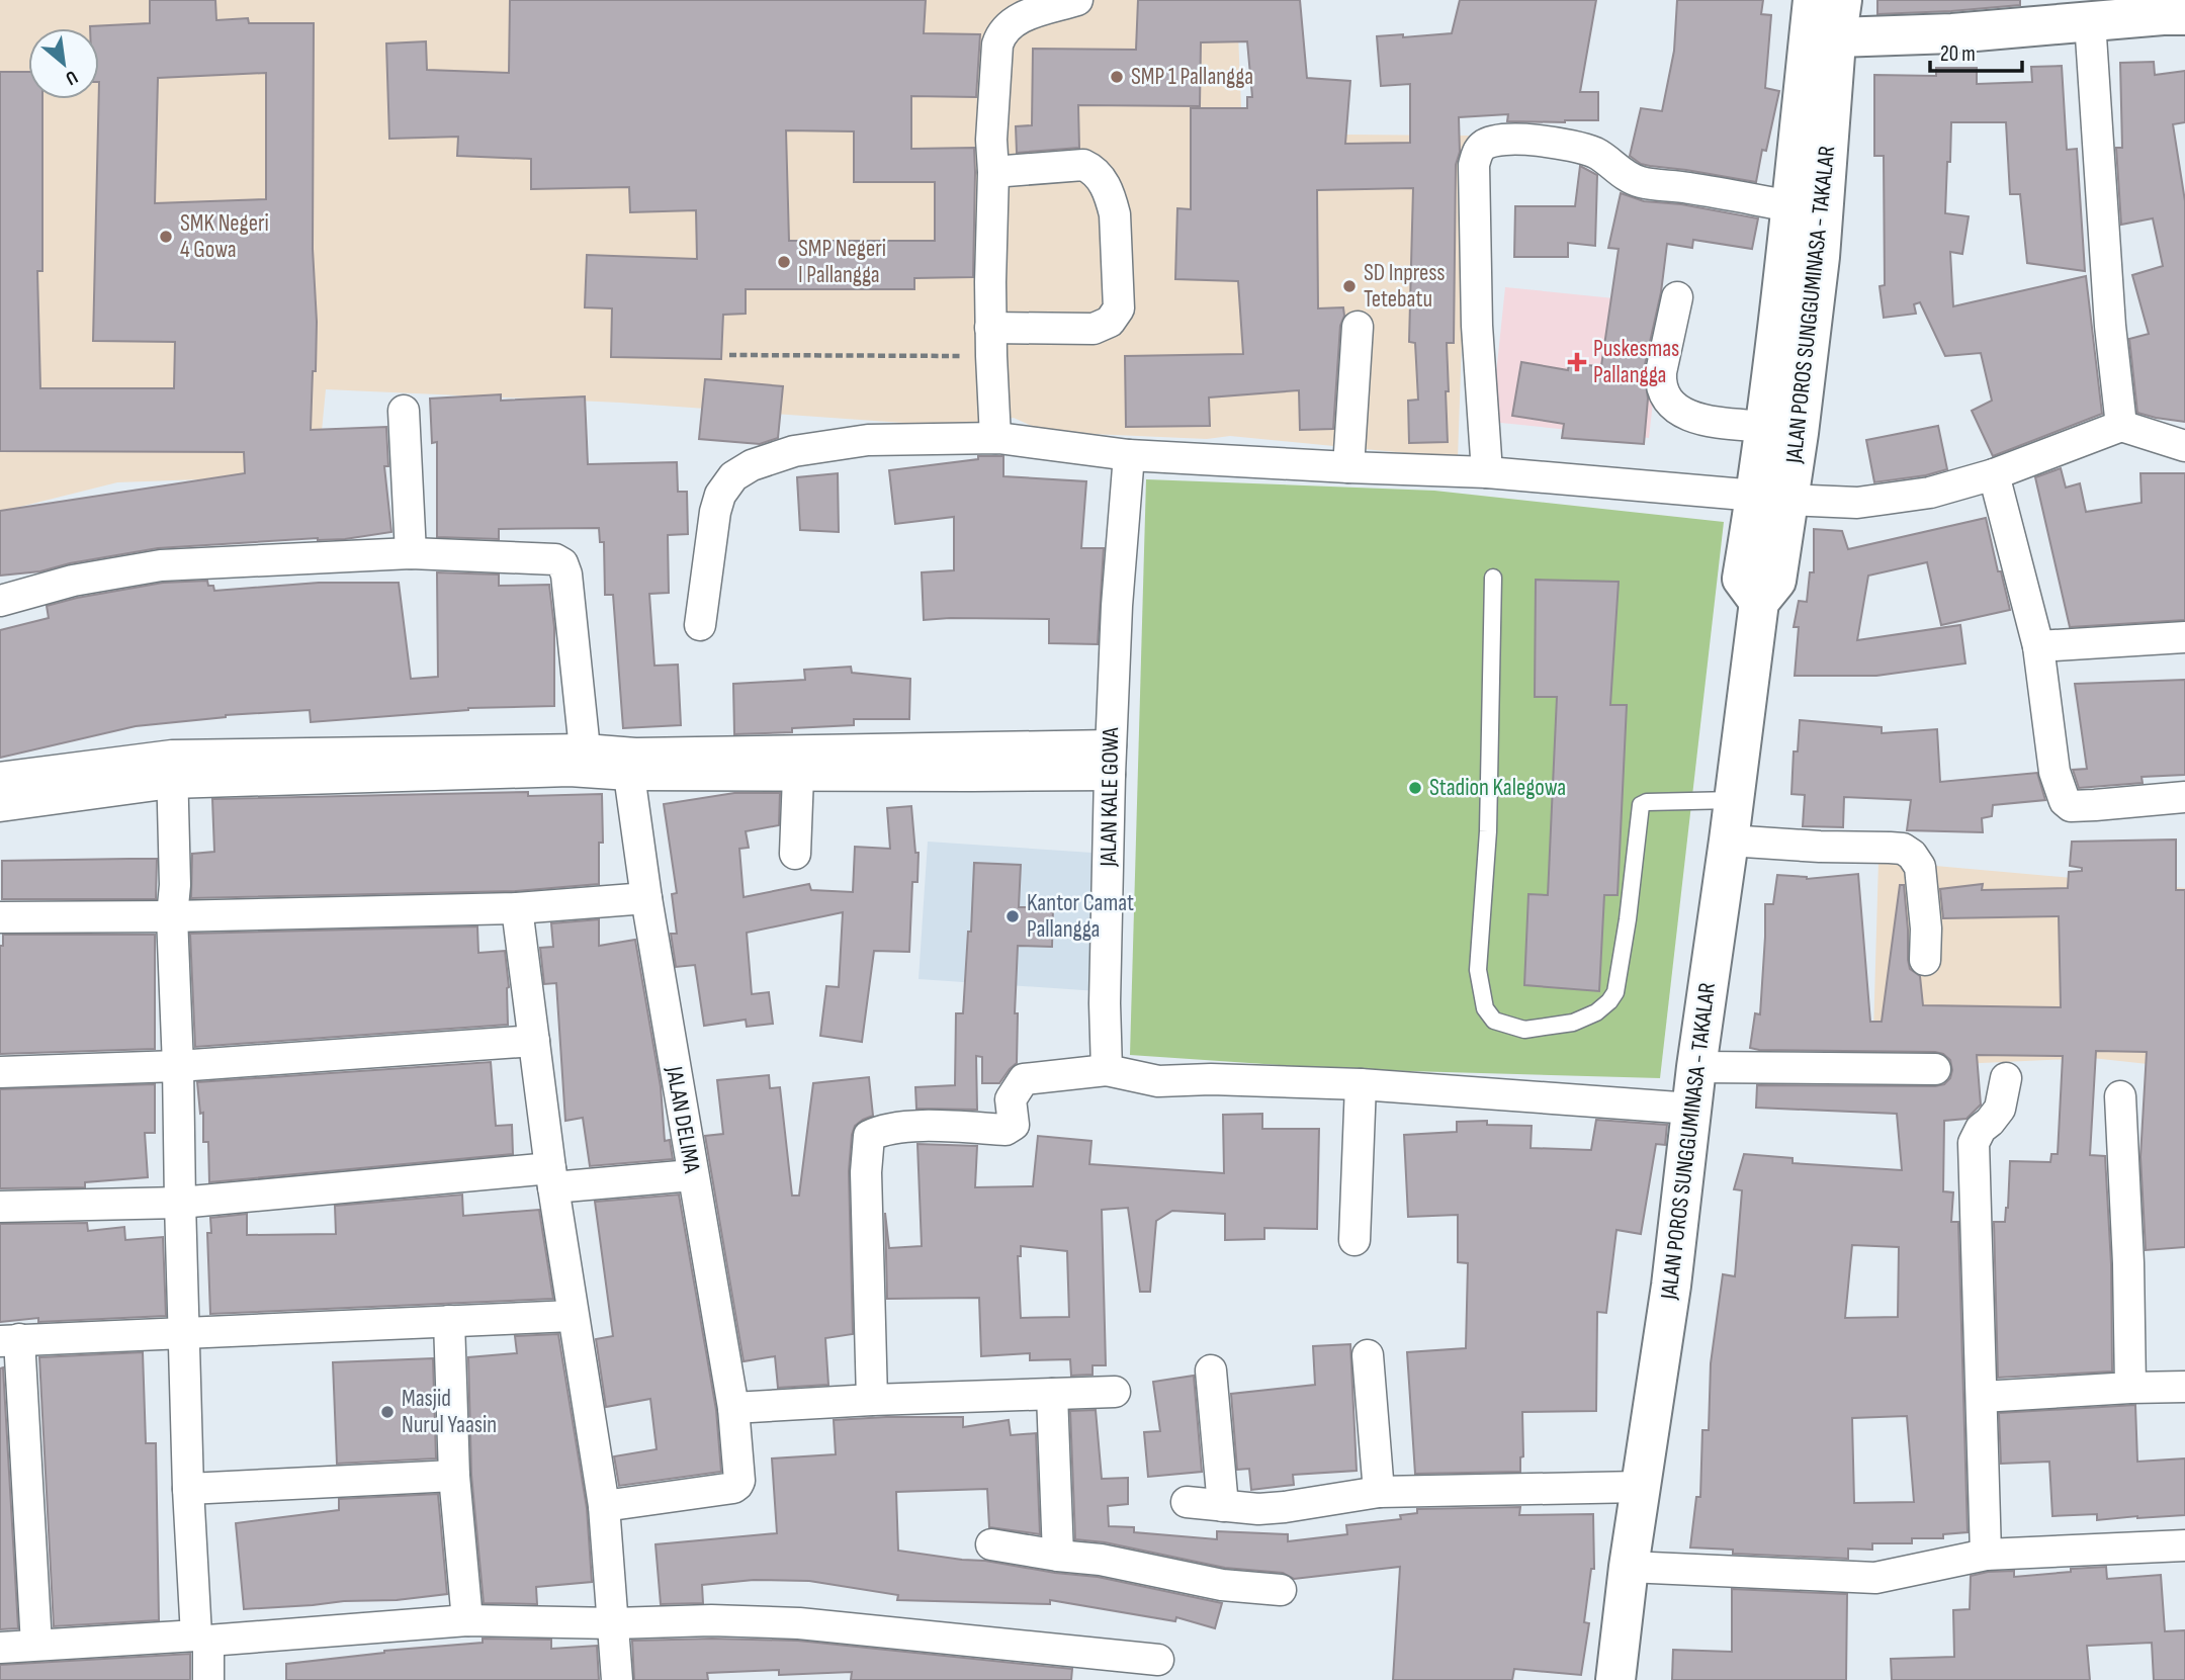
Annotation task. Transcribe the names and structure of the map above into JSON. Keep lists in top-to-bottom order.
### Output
{
  "streets": {
    "main road": ["JALAN POROS SUNGGUMINASA - TAKALAR"],
    "street": ["JALAN KALE GOWA", "JALAN DELIMA"]
  },
  "places": {
    "other": [
      "SMP 1 Pallangga",
      "SMK Negeri 4 Gowa",
      "SMP Negeri I Pallangga",
      "SD Inpress Tetebatu",
      "Stadion Kalegowa",
      "Kantor Camat Pallangga",
      "Masjid Nurul Yaasin"
    ],
    "health": ["Puskesmas Pallangga"]
  },
  "scale_bar": "20 m",
  "north": "bottom right"
}
